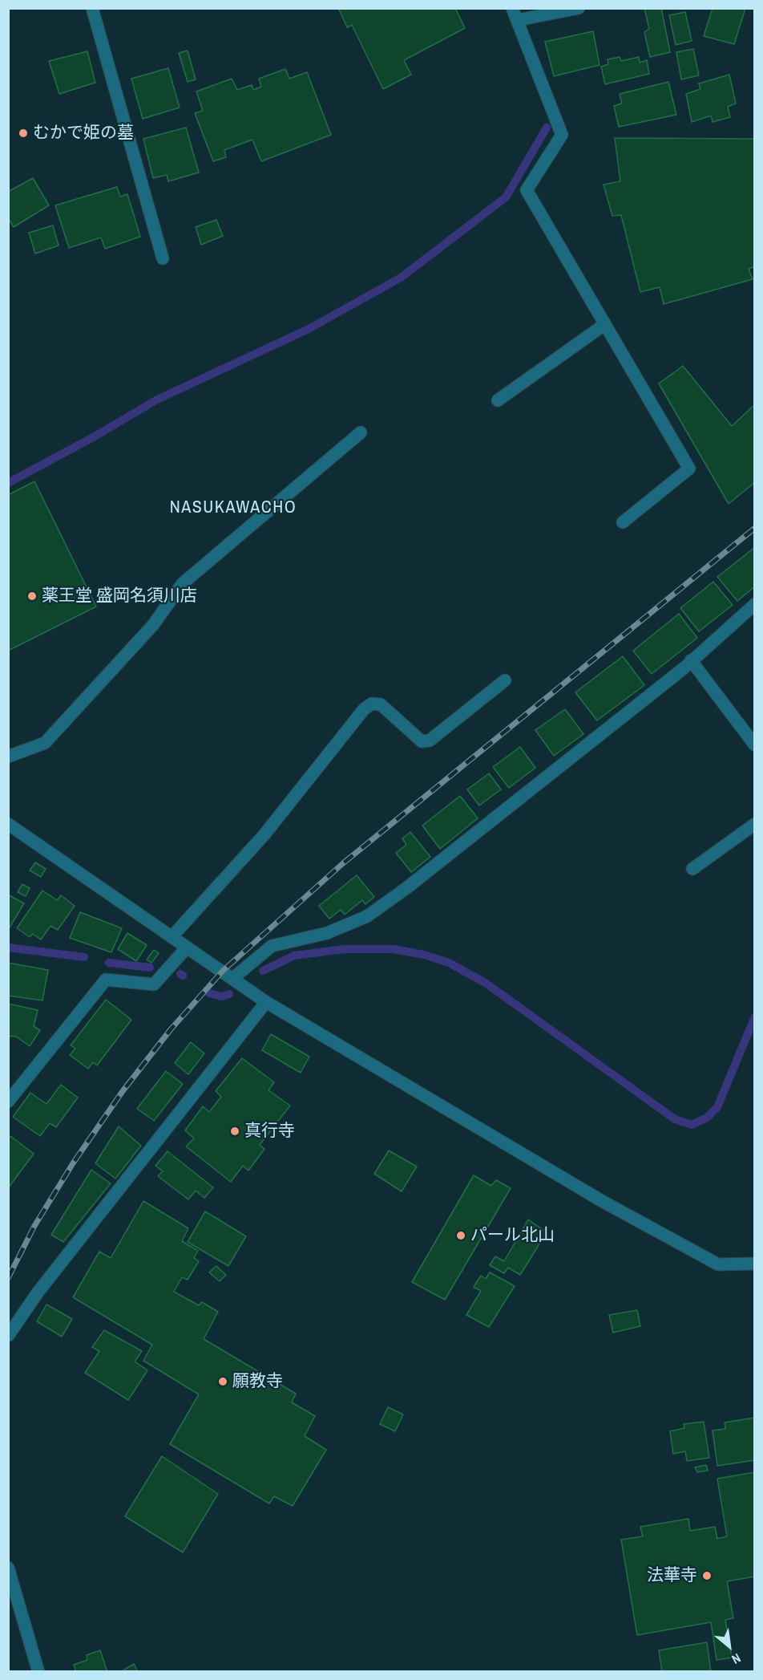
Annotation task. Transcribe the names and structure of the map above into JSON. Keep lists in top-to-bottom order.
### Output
{
  "districts": ["NASUKAWACHO"],
  "places": [
    "むかで姫の墓",
    "薬王堂 盛岡名須川店",
    "真行寺",
    "パール北山",
    "願教寺",
    "法華寺"
  ],
  "north": "bottom right"
}
